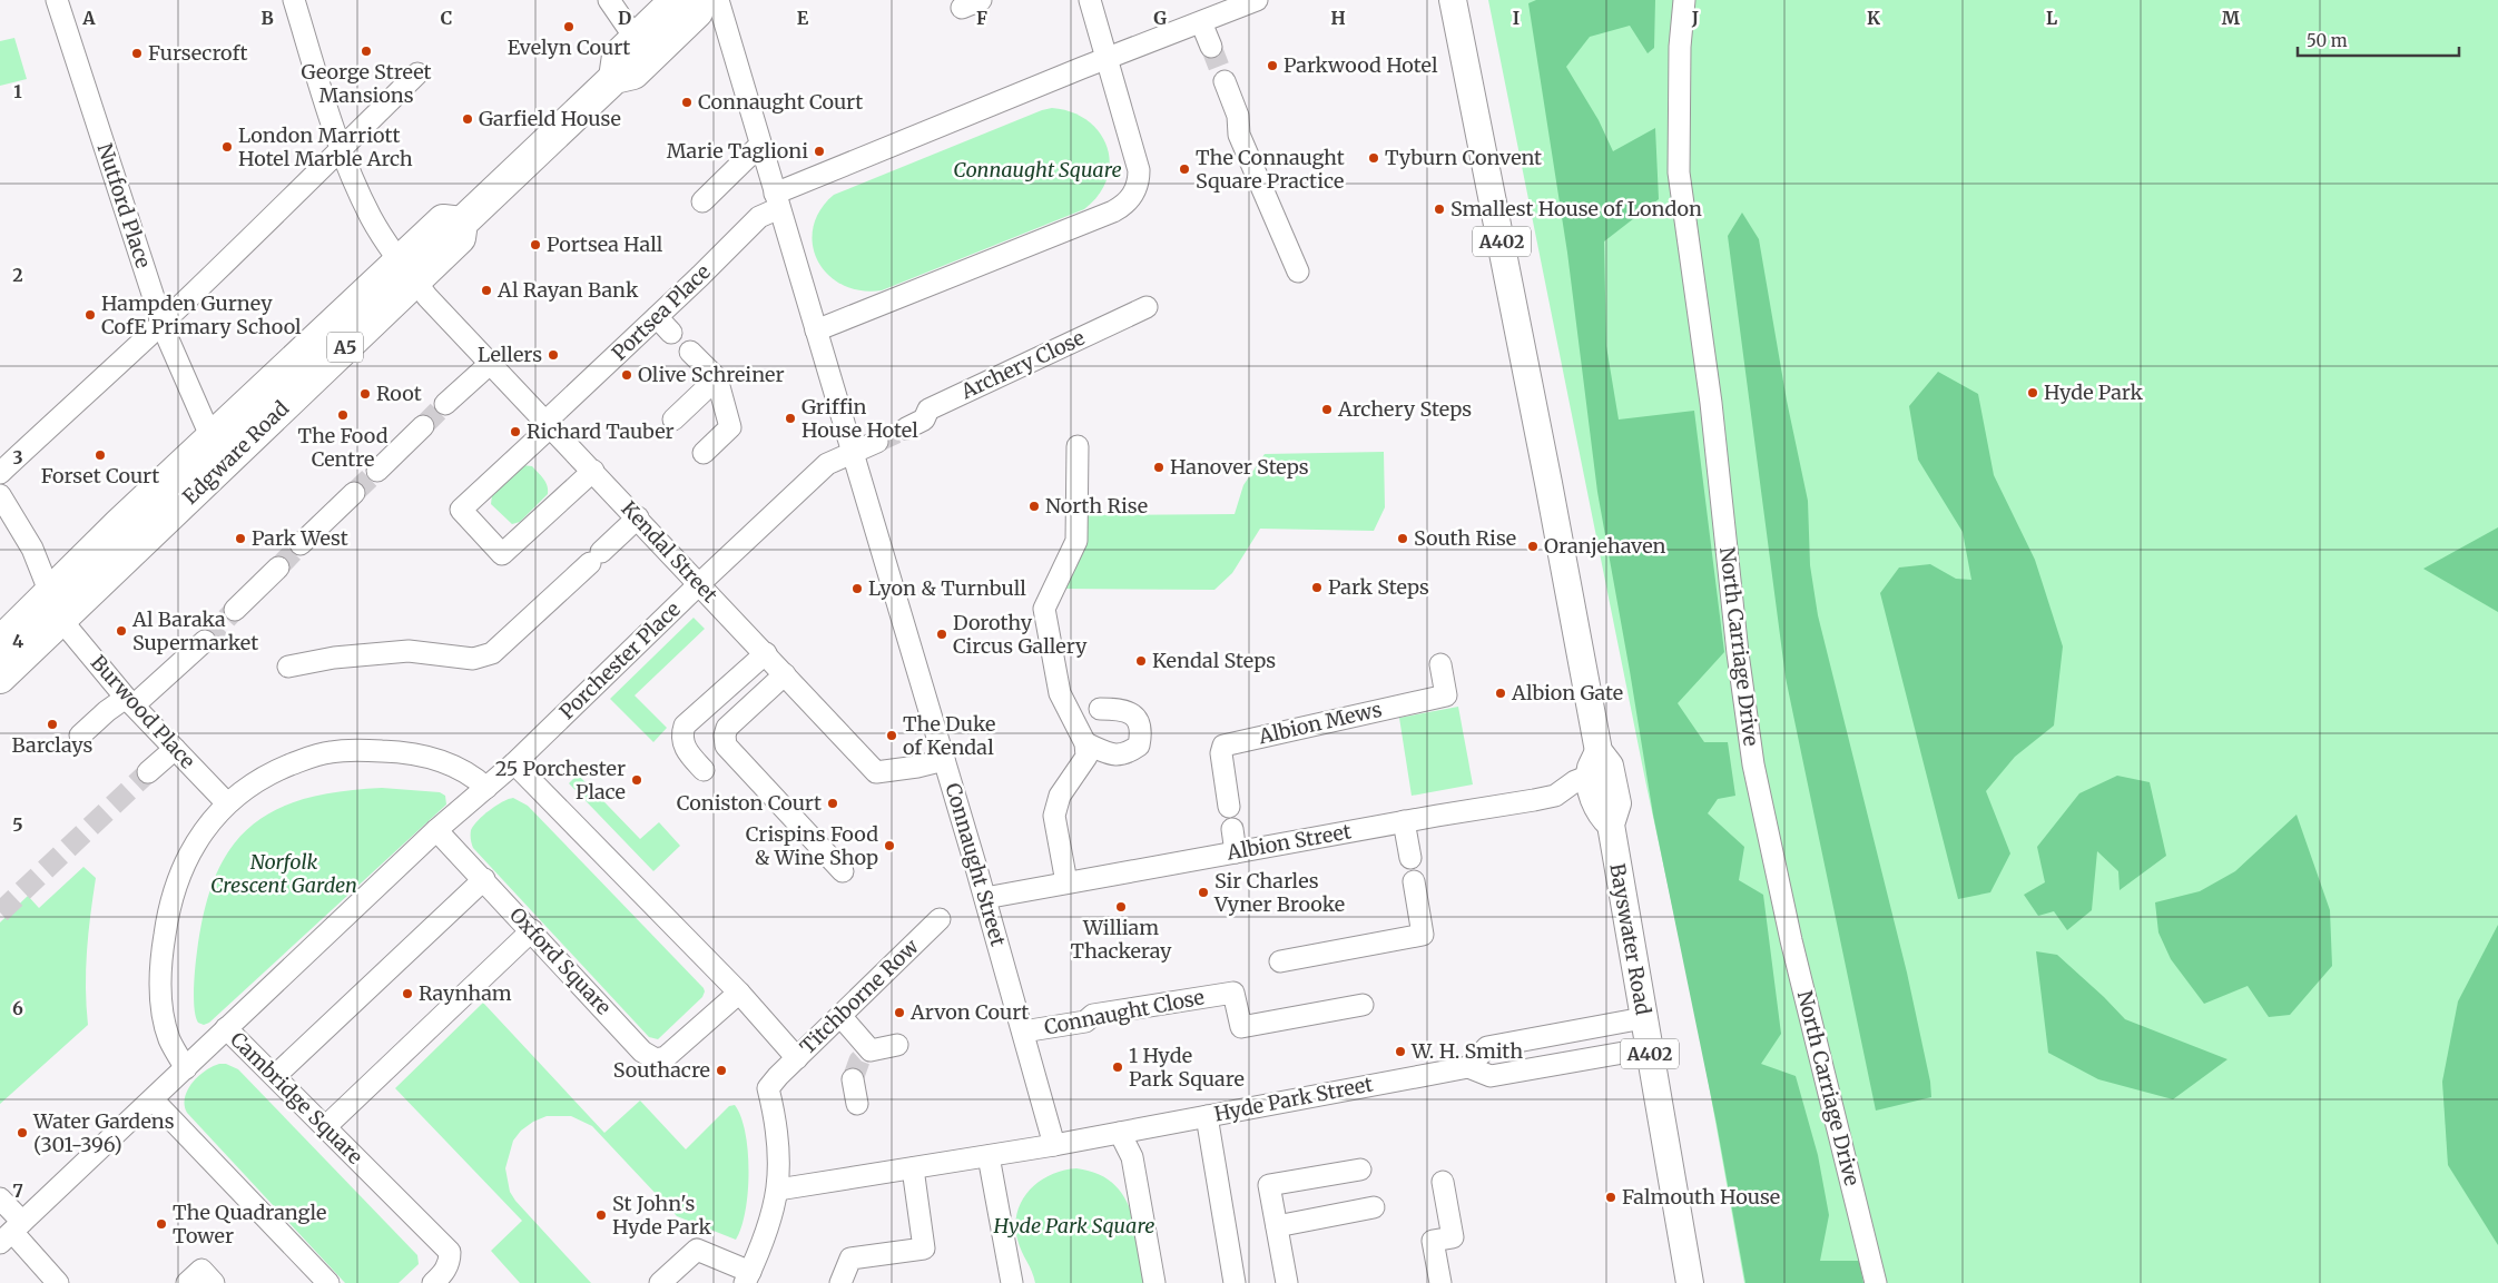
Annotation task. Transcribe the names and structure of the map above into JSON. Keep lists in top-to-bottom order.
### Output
{
  "streets": {
    "highway": ["A5", "Edgware Road"],
    "main road": ["A402", "Bayswater Road"],
    "street": [
      "Nutford Place",
      "Portsea Place",
      "Archery Close",
      "Kendal Street",
      "North Carriage Drive",
      "Porchester Place",
      "Burwood Place",
      "Albion Mews",
      "Albion Street",
      "Connaught Street",
      "Oxford Square",
      "Titchborne Row",
      "Connaught Close",
      "Cambridge Square",
      "Hyde Park Street"
    ]
  },
  "crossings": [
    ["Nutford Place", "Edgware Road"],
    ["Portsea Place", "Kendal Street"],
    ["Edgware Road", "Kendal Street"],
    ["Edgware Road", "Burwood Place"],
    ["Kendal Street", "Porchester Place"],
    ["Kendal Street", "Connaught Street"],
    ["Porchester Place", "Connaught Street"],
    ["Albion Street", "Connaught Street"],
    ["Albion Street", "Bayswater Road"],
    ["Connaught Street", "Connaught Close"],
    ["Bayswater Road", "Hyde Park Street"]
  ],
  "parks": ["Connaught Square", "Norfolk Crescent Garden", "Hyde Park Square"],
  "places": [
    "Evelyn Court",
    "George Street Mansions",
    "Fursecroft",
    "Parkwood Hotel",
    "Connaught Court",
    "Garfield House",
    "London Marriott Hotel Marble Arch",
    "Marie Taglioni",
    "Tyburn Convent",
    "The Connaught Square Practice",
    "Smallest House of London",
    "Portsea Hall",
    "Al Rayan Bank",
    "Hampden Gurney CofE Primary School",
    "Lellers",
    "Olive Schreiner",
    "Hyde Park",
    "Root",
    "Archery Steps",
    "The Food Centre",
    "Griffin House Hotel",
    "Richard Tauber",
    "Forset Court",
    "Hanover Steps",
    "North Rise",
    "Park West",
    "South Rise",
    "Oranjehaven",
    "Park Steps",
    "Lyon & Turnbull",
    "Al Baraka Supermarket",
    "Dorothy Circus Gallery",
    "Kendal Steps",
    "Albion Gate",
    "Barclays",
    "The Duke of Kendal",
    "25 Porchester Place",
    "Coniston Court",
    "Crispins Food & Wine Shop",
    "Sir Charles Vyner Brooke",
    "William Thackeray",
    "Raynham",
    "Arvon Court",
    "W. H. Smith",
    "1 Hyde Park Square",
    "Southacre",
    "Water Gardens (301-396)",
    "Falmouth House",
    "St John's Hyde Park",
    "The Quadrangle Tower"
  ],
  "scale_bar": "50 m",
  "grid": {
    "columns": [
      "A",
      "B",
      "C",
      "D",
      "E",
      "F",
      "G",
      "H",
      "I",
      "J",
      "K",
      "L",
      "M"
    ],
    "rows": [
      "1",
      "2",
      "3",
      "4",
      "5",
      "6",
      "7"
    ]
  }
}
